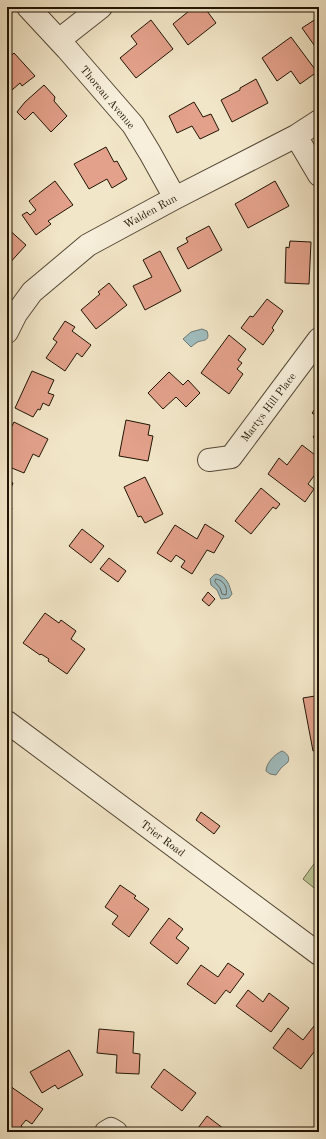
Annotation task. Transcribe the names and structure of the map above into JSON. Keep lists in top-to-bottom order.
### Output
{
  "streets": {
    "street": [
      "Thoreau Avenue",
      "Walden Run",
      "Martys Hill Place",
      "Trier Road"
    ]
  },
  "crossings": [
    ["Thoreau Avenue", "Walden Run"]
  ]
}
